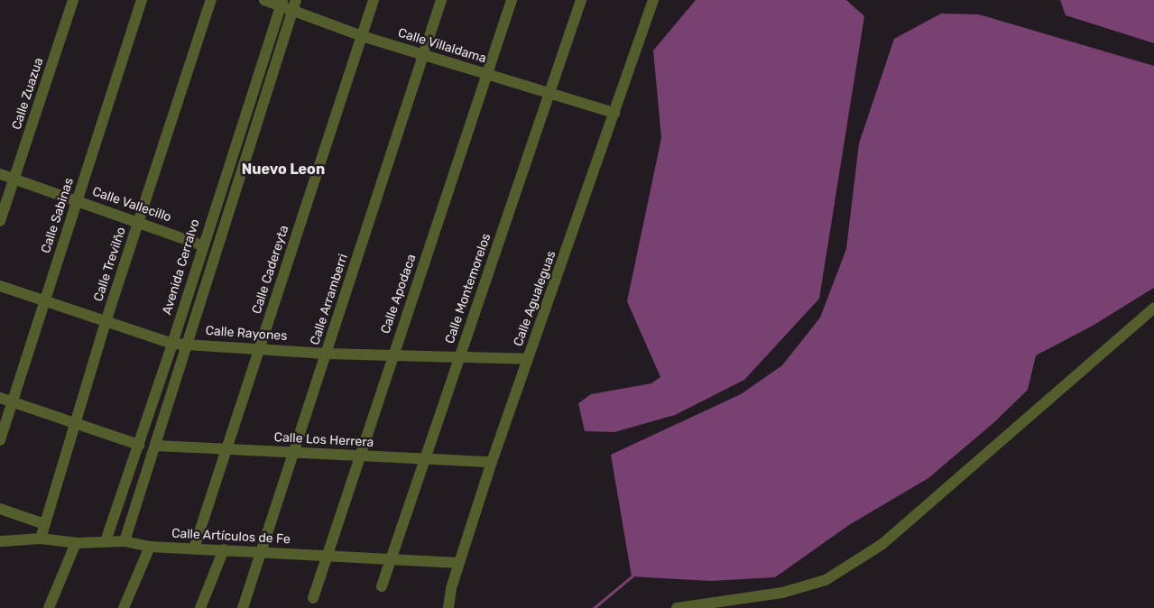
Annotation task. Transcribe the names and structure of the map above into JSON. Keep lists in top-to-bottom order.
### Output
{
  "streets": {
    "street": [
      "Calle Villaldama",
      "Calle Zuazua",
      "Calle Vallecillo",
      "Calle Sabinas",
      "Calle Trevilño",
      "Avenida Cerralvo",
      "Calle Cadereyta",
      "Calle Montemorelos",
      "Calle Apodaca",
      "Calle Agualeguas",
      "Calle Arramberri",
      "Calle Rayones",
      "Calle Los Herrera",
      "Calle Artículos de Fe"
    ]
  },
  "crossings": [
    ["Calle Villaldama", "Avenida Cerralvo"],
    ["Calle Villaldama", "Calle Cadereyta"],
    ["Calle Villaldama", "Calle Montemorelos"],
    ["Calle Villaldama", "Calle Apodaca"],
    ["Calle Villaldama", "Calle Agualeguas"],
    ["Calle Villaldama", "Calle Arramberri"],
    ["Calle Zuazua", "Calle Vallecillo"],
    ["Calle Vallecillo", "Calle Sabinas"],
    ["Calle Vallecillo", "Calle Trevilño"],
    ["Calle Vallecillo", "Avenida Cerralvo"],
    ["Calle Sabinas", "Calle Rayones"],
    ["Calle Trevilño", "Calle Rayones"],
    ["Calle Trevilño", "Calle Artículos de Fe"],
    ["Avenida Cerralvo", "Calle Rayones"],
    ["Avenida Cerralvo", "Calle Artículos de Fe"],
    ["Calle Cadereyta", "Calle Rayones"],
    ["Calle Cadereyta", "Calle Los Herrera"],
    ["Calle Cadereyta", "Calle Artículos de Fe"],
    ["Calle Montemorelos", "Calle Rayones"],
    ["Calle Montemorelos", "Calle Los Herrera"],
    ["Calle Montemorelos", "Calle Artículos de Fe"],
    ["Calle Apodaca", "Calle Rayones"],
    ["Calle Apodaca", "Calle Los Herrera"],
    ["Calle Apodaca", "Calle Artículos de Fe"],
    ["Calle Agualeguas", "Calle Rayones"],
    ["Calle Agualeguas", "Calle Los Herrera"],
    ["Calle Agualeguas", "Calle Artículos de Fe"],
    ["Calle Arramberri", "Calle Rayones"],
    ["Calle Arramberri", "Calle Los Herrera"],
    ["Calle Arramberri", "Calle Artículos de Fe"]
  ],
  "districts": ["Nuevo Leon"]
}
